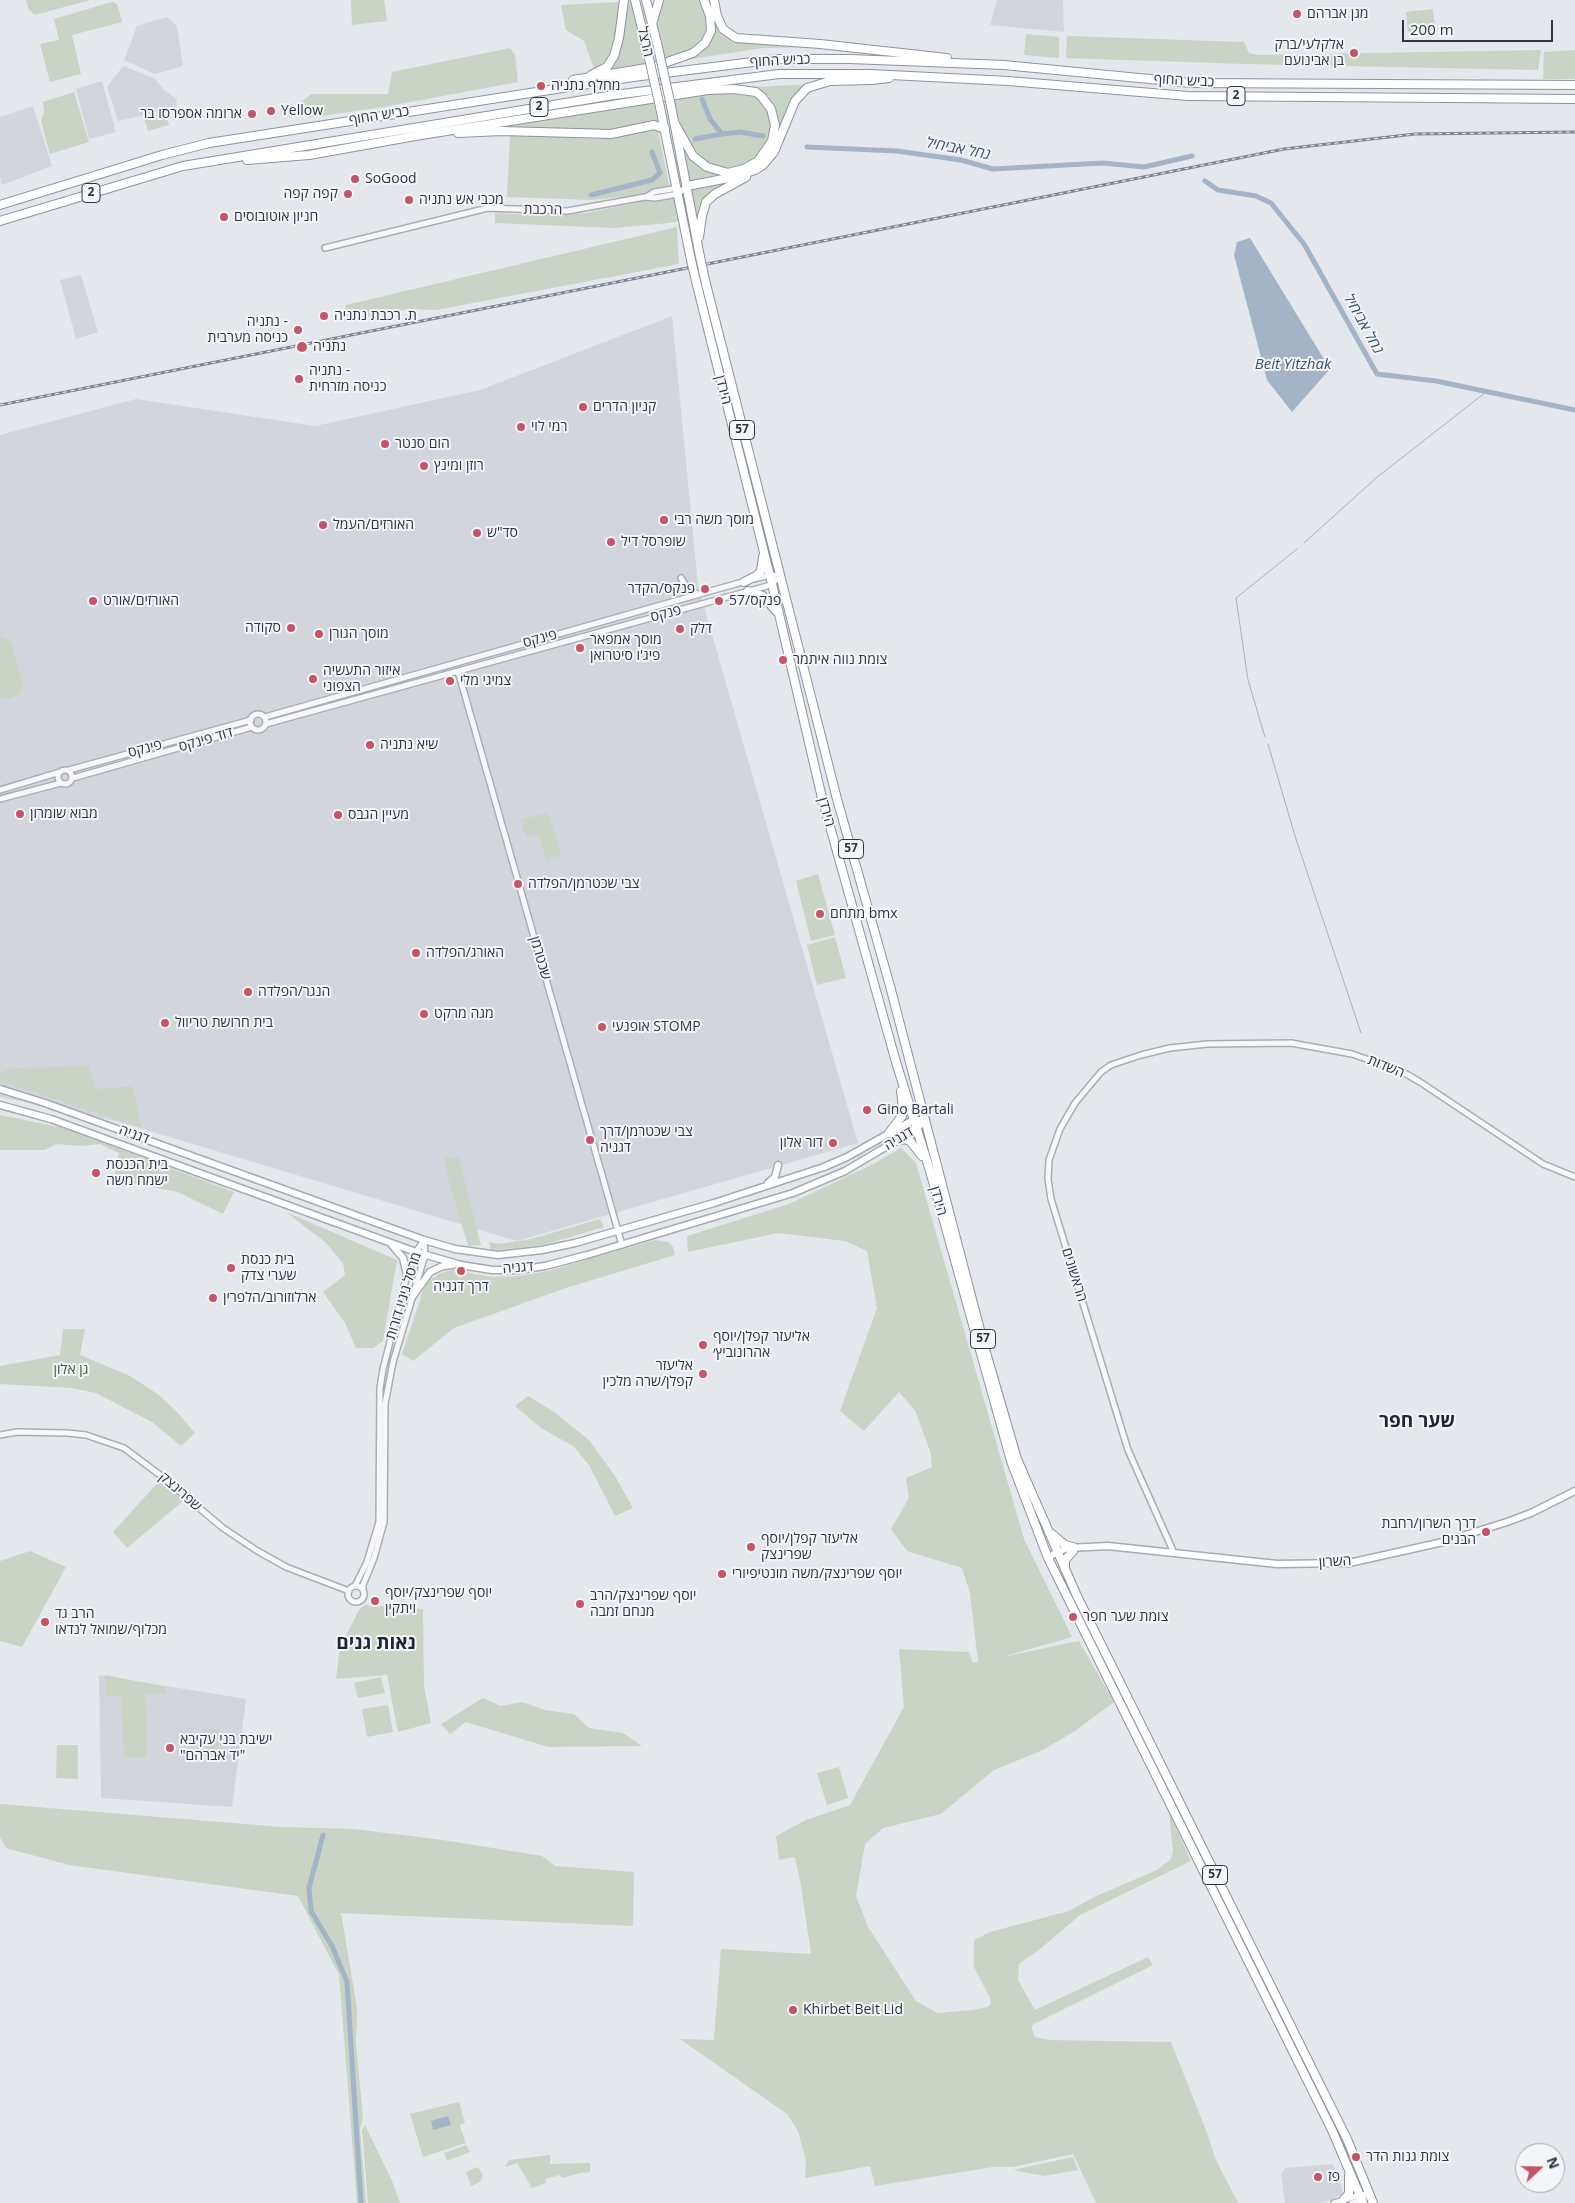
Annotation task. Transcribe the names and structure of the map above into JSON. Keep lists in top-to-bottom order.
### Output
{
  "streets": {
    "highway": [
      "הרצל",
      "כביש החוף",
      "2",
      "הירדן",
      "57"
    ],
    "main road": ["דגניה", "השרון"],
    "street": [
      "הרכבת",
      "פנקס",
      "פינקס",
      "דוד פינקס",
      "שכטרמן",
      "השדות",
      "הראשונים",
      "מרסל ניניו דורות",
      "שפרינצק"
    ]
  },
  "crossings": [
    ["הרצל", "הירדן"],
    ["הרכבת", "הירדן"],
    ["הירדן", "57"],
    ["הירדן", "פינקס"],
    ["הירדן", "דגניה"],
    ["הירדן", "השרון"],
    ["57", "השרון"],
    ["פנקס", "פינקס"],
    ["פנקס", "דוד פינקס"],
    ["פנקס", "שכטרמן"],
    ["פינקס", "דוד פינקס"],
    ["שכטרמן", "דגניה"],
    ["השדות", "הראשונים"],
    ["דגניה", "מרסל ניניו דורות"],
    ["הראשונים", "השרון"],
    ["מרסל ניניו דורות", "שפרינצק"]
  ],
  "districts": ["שער חפר", "נאות גנים"],
  "water": ["נחל אביחיל", "Beit Yitzhak"],
  "parks": ["גן אלון"],
  "places": [
    "מגן אברהם",
    "אלקלעי/ברק בן אבינועם",
    "מחלף נתניה",
    "Yellow",
    "ארומה אספרסו בר",
    "SoGood",
    "קפה קפה",
    "מכבי אש נתניה",
    "חניון אוטובוסים",
    "ת. רכבת נתניה",
    "נתניה - כניסה מערבית",
    "נתניה",
    "נתניה - כניסה מזרחית",
    "קניון הדרים",
    "רמי לוי",
    "הום סנטר",
    "רוזן ומינץ",
    "מוסך משה רבי",
    "האורזים/העמל",
    "סד\"ש",
    "שופרסל דיל",
    "פנקס/הקדר",
    "האורזים/אורט",
    "פנקס/57",
    "סקודה",
    "דלק",
    "מוסך הגורן",
    "מוסך אמפאר פיג'ו סיטרואן",
    "צומת נווה איתמר",
    "איזור התעשיה הצפוני",
    "צמיגי מלי",
    "שיא נתניה",
    "מבוא שומרון",
    "מעיין הגבס",
    "צבי שכטרמן/הפלדה",
    "מתחם bmx",
    "האורג/הפלדה",
    "הנגר/הפלדה",
    "מגה מרקט",
    "בית חרושת טריוול",
    "אופנעי STOMP",
    "Gino Bartali",
    "צבי שכטרמן/דרך דגניה",
    "דור אלון",
    "בית הכנסת ישמח משה",
    "בית כנסת שערי צדק",
    "דרך דגניה",
    "ארלוזורוב/הלפרין",
    "אליעזר קפלן/יוסף אהרונוביץ׳",
    "אליעזר קפלן/שרה מלכין",
    "דרך השרון/רחבת הבנים",
    "אליעזר קפלן/יוסף שפרינצק",
    "יוסף שפרינצק/משה מונטיפיורי",
    "יוסף שפרינצק/יוסף ויתקין",
    "יוסף שפרינצק/הרב מנחם זמבה",
    "צומת שער חפר",
    "הרב גד מכלוף/שמואל לנדאו",
    "ישיבת בני עקיבא \"יד אברהם\"",
    "Khirbet Beit Lid",
    "צומת גנות הדר",
    "פז"
  ],
  "scale_bar": "200 m",
  "north": "right"
}
